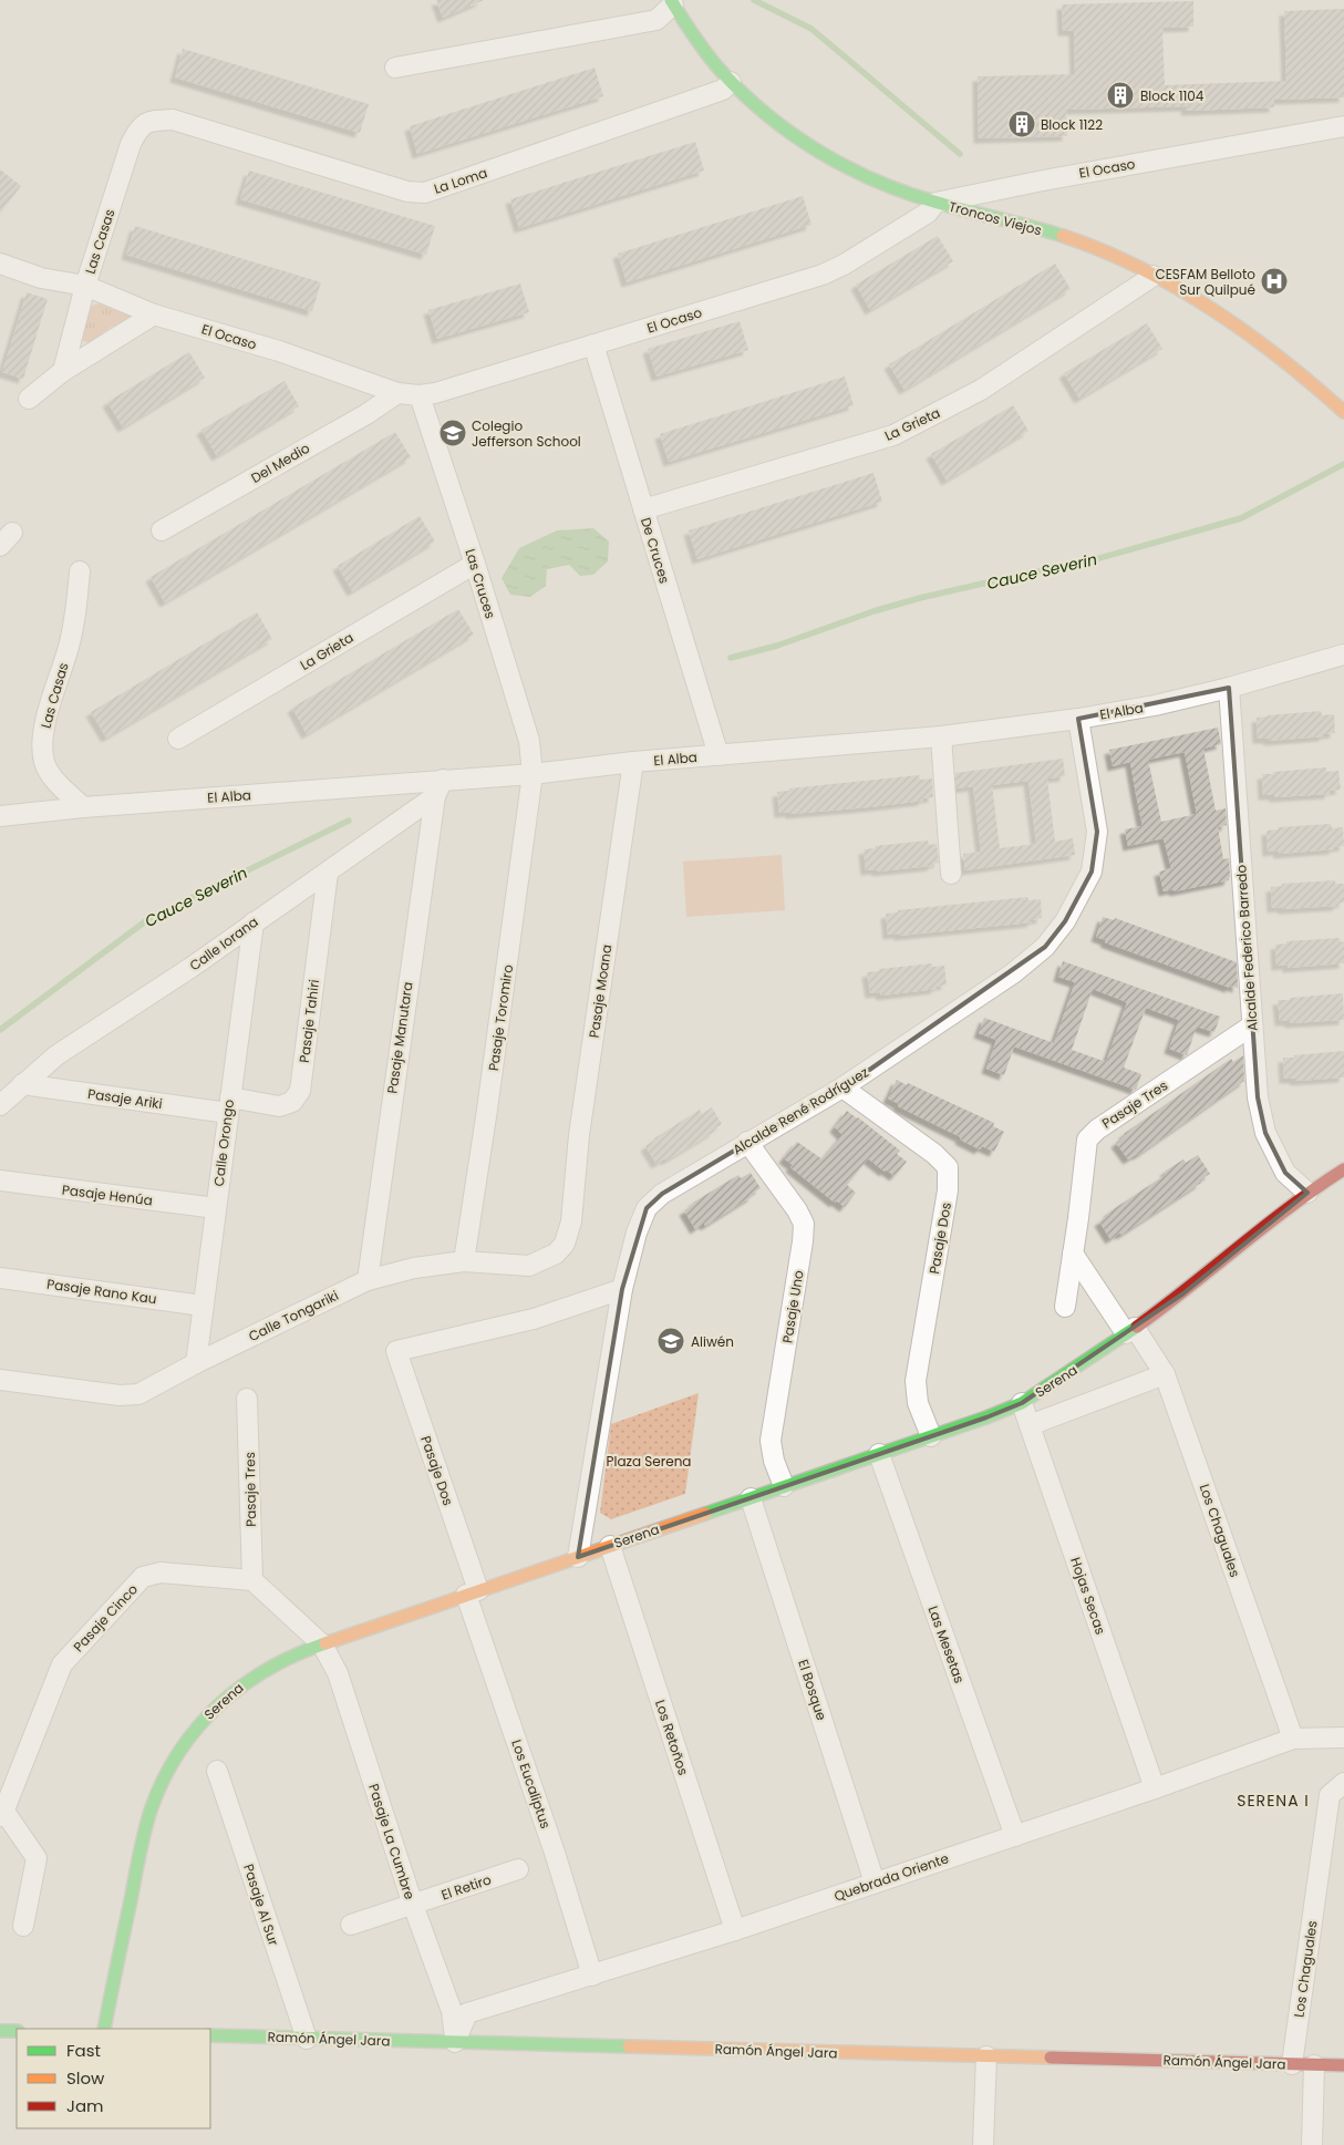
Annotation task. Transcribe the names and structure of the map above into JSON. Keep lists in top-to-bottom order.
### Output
{
  "streets": {
    "street": [
      "El Ocaso",
      "La Loma",
      "Troncos Viejos",
      "Las Casas",
      "La Grieta",
      "Del Medio",
      "De Cruces",
      "Las Cruces",
      "El Alba",
      "Calle Iorana",
      "Alcalde Federico Barredo",
      "Pasaje Moana",
      "Pasaje Toromiro",
      "Pasaje Tahiri",
      "Pasaje Manutara",
      "Pasaje Ariki",
      "Pasaje Tres",
      "Alcalde René Rodríguez",
      "Calle Orongo",
      "Pasaje Henúa",
      "Pasaje Dos",
      "Pasaje Rano Kau",
      "Pasaje Uno",
      "Calle Tongariki",
      "Serena",
      "Los Chaguales",
      "Hojas Secas",
      "Pasaje Cinco",
      "Las Mesetas",
      "El Bosque",
      "Los Retoños",
      "Los Eucaliptus",
      "Pasaje La Cumbre",
      "Quebrada Oriente",
      "El Retiro",
      "Pasaje Al Sur",
      "Ramón Ángel Jara"
    ]
  },
  "crossings": [
    ["El Ocaso", "Troncos Viejos"],
    ["El Ocaso", "Las Casas"],
    ["El Ocaso", "Del Medio"],
    ["El Ocaso", "De Cruces"],
    ["El Ocaso", "Las Cruces"],
    ["La Loma", "Troncos Viejos"],
    ["La Loma", "Las Casas"],
    ["Troncos Viejos", "La Grieta"],
    ["Las Casas", "El Alba"],
    ["La Grieta", "De Cruces"],
    ["La Grieta", "Las Cruces"],
    ["De Cruces", "El Alba"],
    ["Las Cruces", "El Alba"],
    ["Las Cruces", "Pasaje Toromiro"],
    ["El Alba", "Calle Iorana"],
    ["El Alba", "Alcalde Federico Barredo"],
    ["El Alba", "Pasaje Moana"],
    ["El Alba", "Pasaje Toromiro"],
    ["El Alba", "Pasaje Manutara"],
    ["El Alba", "Alcalde René Rodríguez"],
    ["Calle Iorana", "Pasaje Tahiri"],
    ["Calle Iorana", "Pasaje Manutara"],
    ["Calle Iorana", "Pasaje Ariki"],
    ["Calle Iorana", "Calle Orongo"],
    ["Alcalde Federico Barredo", "Pasaje Tres"],
    ["Alcalde Federico Barredo", "Serena"],
    ["Pasaje Moana", "Calle Tongariki"],
    ["Pasaje Toromiro", "Calle Tongariki"],
    ["Pasaje Tahiri", "Pasaje Ariki"],
    ["Pasaje Tahiri", "Calle Orongo"],
    ["Pasaje Manutara", "Calle Tongariki"],
    ["Pasaje Ariki", "Calle Orongo"],
    ["Pasaje Tres", "Pasaje Cinco"],
    ["Alcalde René Rodríguez", "Pasaje Dos"],
    ["Alcalde René Rodríguez", "Pasaje Uno"],
    ["Alcalde René Rodríguez", "Serena"],
    ["Calle Orongo", "Pasaje Henúa"],
    ["Calle Orongo", "Pasaje Rano Kau"],
    ["Calle Orongo", "Calle Tongariki"],
    ["Pasaje Dos", "Serena"],
    ["Pasaje Dos", "Los Eucaliptus"],
    ["Pasaje Uno", "Serena"],
    ["Serena", "Los Chaguales"],
    ["Serena", "Hojas Secas"],
    ["Serena", "Las Mesetas"],
    ["Serena", "El Bosque"],
    ["Serena", "Los Retoños"],
    ["Serena", "Los Eucaliptus"],
    ["Serena", "Pasaje La Cumbre"],
    ["Los Chaguales", "Quebrada Oriente"],
    ["Los Chaguales", "Ramón Ángel Jara"],
    ["Hojas Secas", "Quebrada Oriente"],
    ["Las Mesetas", "Quebrada Oriente"],
    ["El Bosque", "Quebrada Oriente"],
    ["Los Retoños", "Quebrada Oriente"],
    ["Los Eucaliptus", "Quebrada Oriente"],
    ["Pasaje La Cumbre", "Quebrada Oriente"],
    ["Pasaje La Cumbre", "El Retiro"],
    ["Pasaje La Cumbre", "Ramón Ángel Jara"],
    ["Quebrada Oriente", "Ramón Ángel Jara"],
    ["Pasaje Al Sur", "Ramón Ángel Jara"]
  ],
  "districts": ["SERENA I"],
  "water": ["Cauce Severin"],
  "parks": ["Plaza Serena"],
  "places": {
    "building": ["Block 1104", "Block 1122"],
    "hospital": ["CESFAM Belloto Sur Quilpué"],
    "school or university": ["Colegio Jefferson School", "Aliwén"]
  },
  "legend": ["Fast", "Slow", "Jam"]
}
